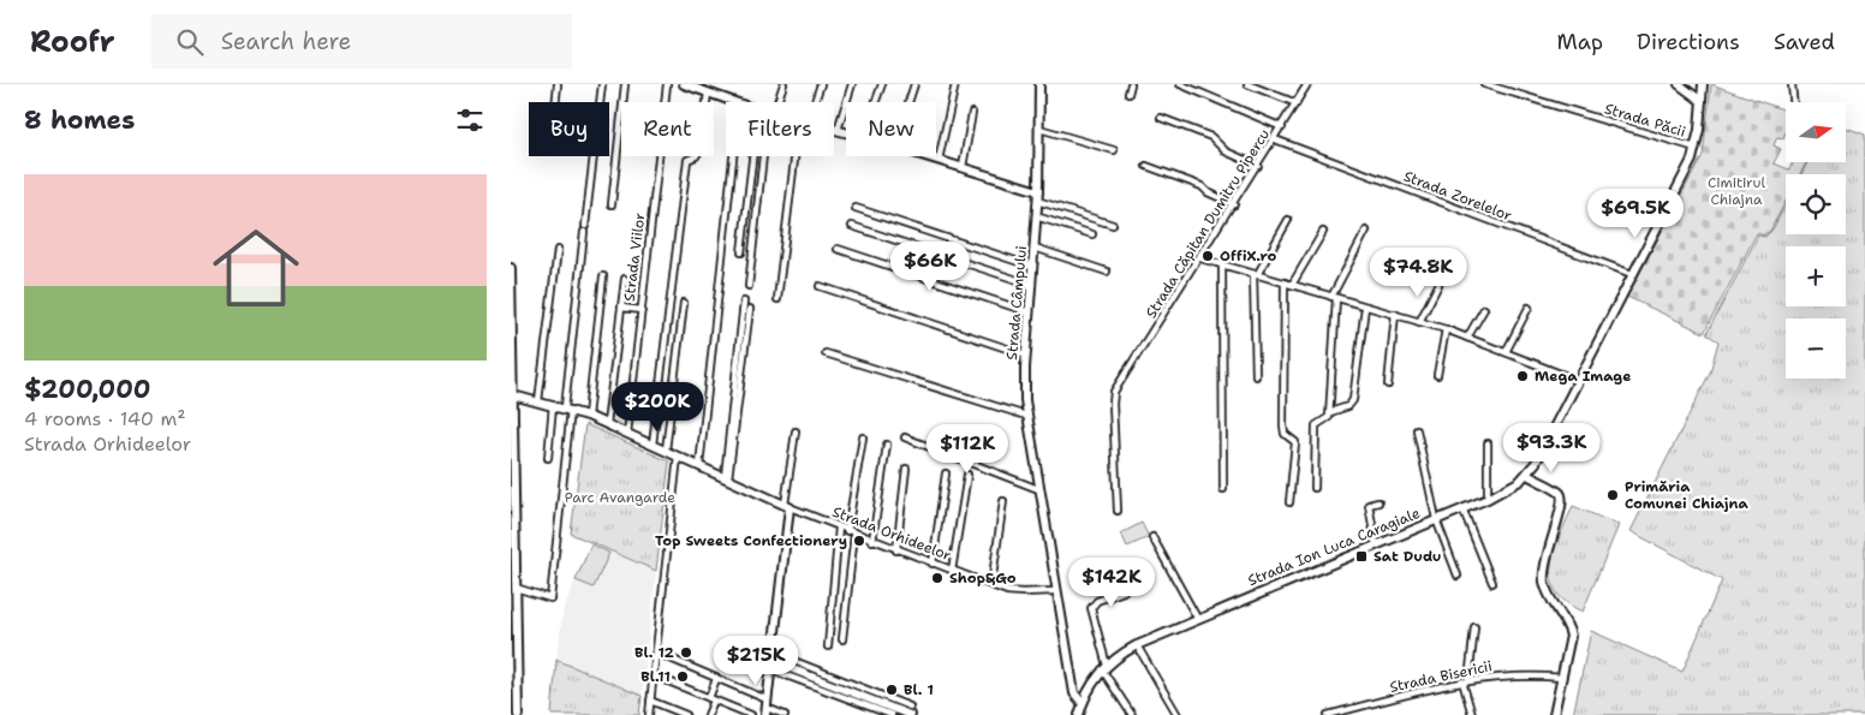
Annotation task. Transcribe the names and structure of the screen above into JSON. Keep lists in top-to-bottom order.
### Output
{
  "streets": {
    "street": [
      "Strada Păcii",
      "Strada Zorelelor",
      "Strada Căpitan Dumitru Pipercu",
      "Strada Viilor",
      "Strada Câmpului",
      "Strada Orhideelor",
      "Strada Ion Luca Caragiale",
      "Strada Bisericii"
    ]
  },
  "crossings": [
    ["Strada Păcii", "Strada Ion Luca Caragiale"],
    ["Strada Zorelelor", "Strada Căpitan Dumitru Pipercu"],
    ["Strada Zorelelor", "Strada Ion Luca Caragiale"],
    ["Strada Viilor", "Strada Orhideelor"],
    ["Strada Câmpului", "Strada Orhideelor"],
    ["Strada Câmpului", "Strada Ion Luca Caragiale"]
  ],
  "parks": ["Cimitirul Chiajna", "Parc Avangarde"],
  "places": {
    "other": [
      "OffiX.ro",
      "Mega Image",
      "Primăria Comunei Chiajna",
      "Top Sweets Confectionery",
      "Shop&Go",
      "Bl. 12",
      "Bl.11",
      "Bl. 1"
    ],
    "transit": ["Sat Dudu"]
  },
  "north": "right",
  "page": {
    "header": "Roofr",
    "search": "Search here",
    "nav": ["Map", "Directions", "Saved"],
    "heading": "8 homes",
    "map_buttons": ["+", "−"],
    "chip": [
      "Buy",
      "Rent",
      "Filters",
      "New"
    ],
    "list": [
      {
        "name": "$200,000",
        "note": "4 rooms · 140 m² · Strada Orhideelor"
      }
    ],
    "price": [
      "$69.5K",
      "$66K",
      "$74.8K",
      "$200K",
      "$93.3K",
      "$112K",
      "$142K",
      "$215K"
    ]
  }
}
